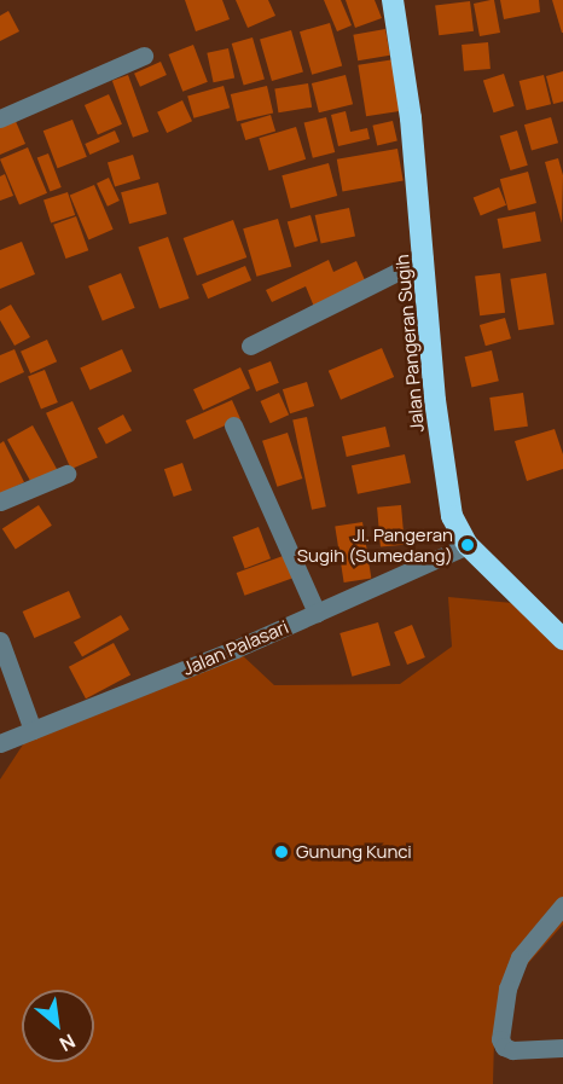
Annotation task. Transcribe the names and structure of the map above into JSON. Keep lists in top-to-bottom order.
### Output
{
  "streets": {
    "highway": ["Jalan Pangeran Sugih"],
    "street": ["Jalan Palasari"]
  },
  "crossings": [
    ["Jalan Pangeran Sugih", "Jalan Palasari"]
  ],
  "places": ["Jl. Pangeran Sugih (Sumedang)", "Gunung Kunci"],
  "north": "bottom right"
}
